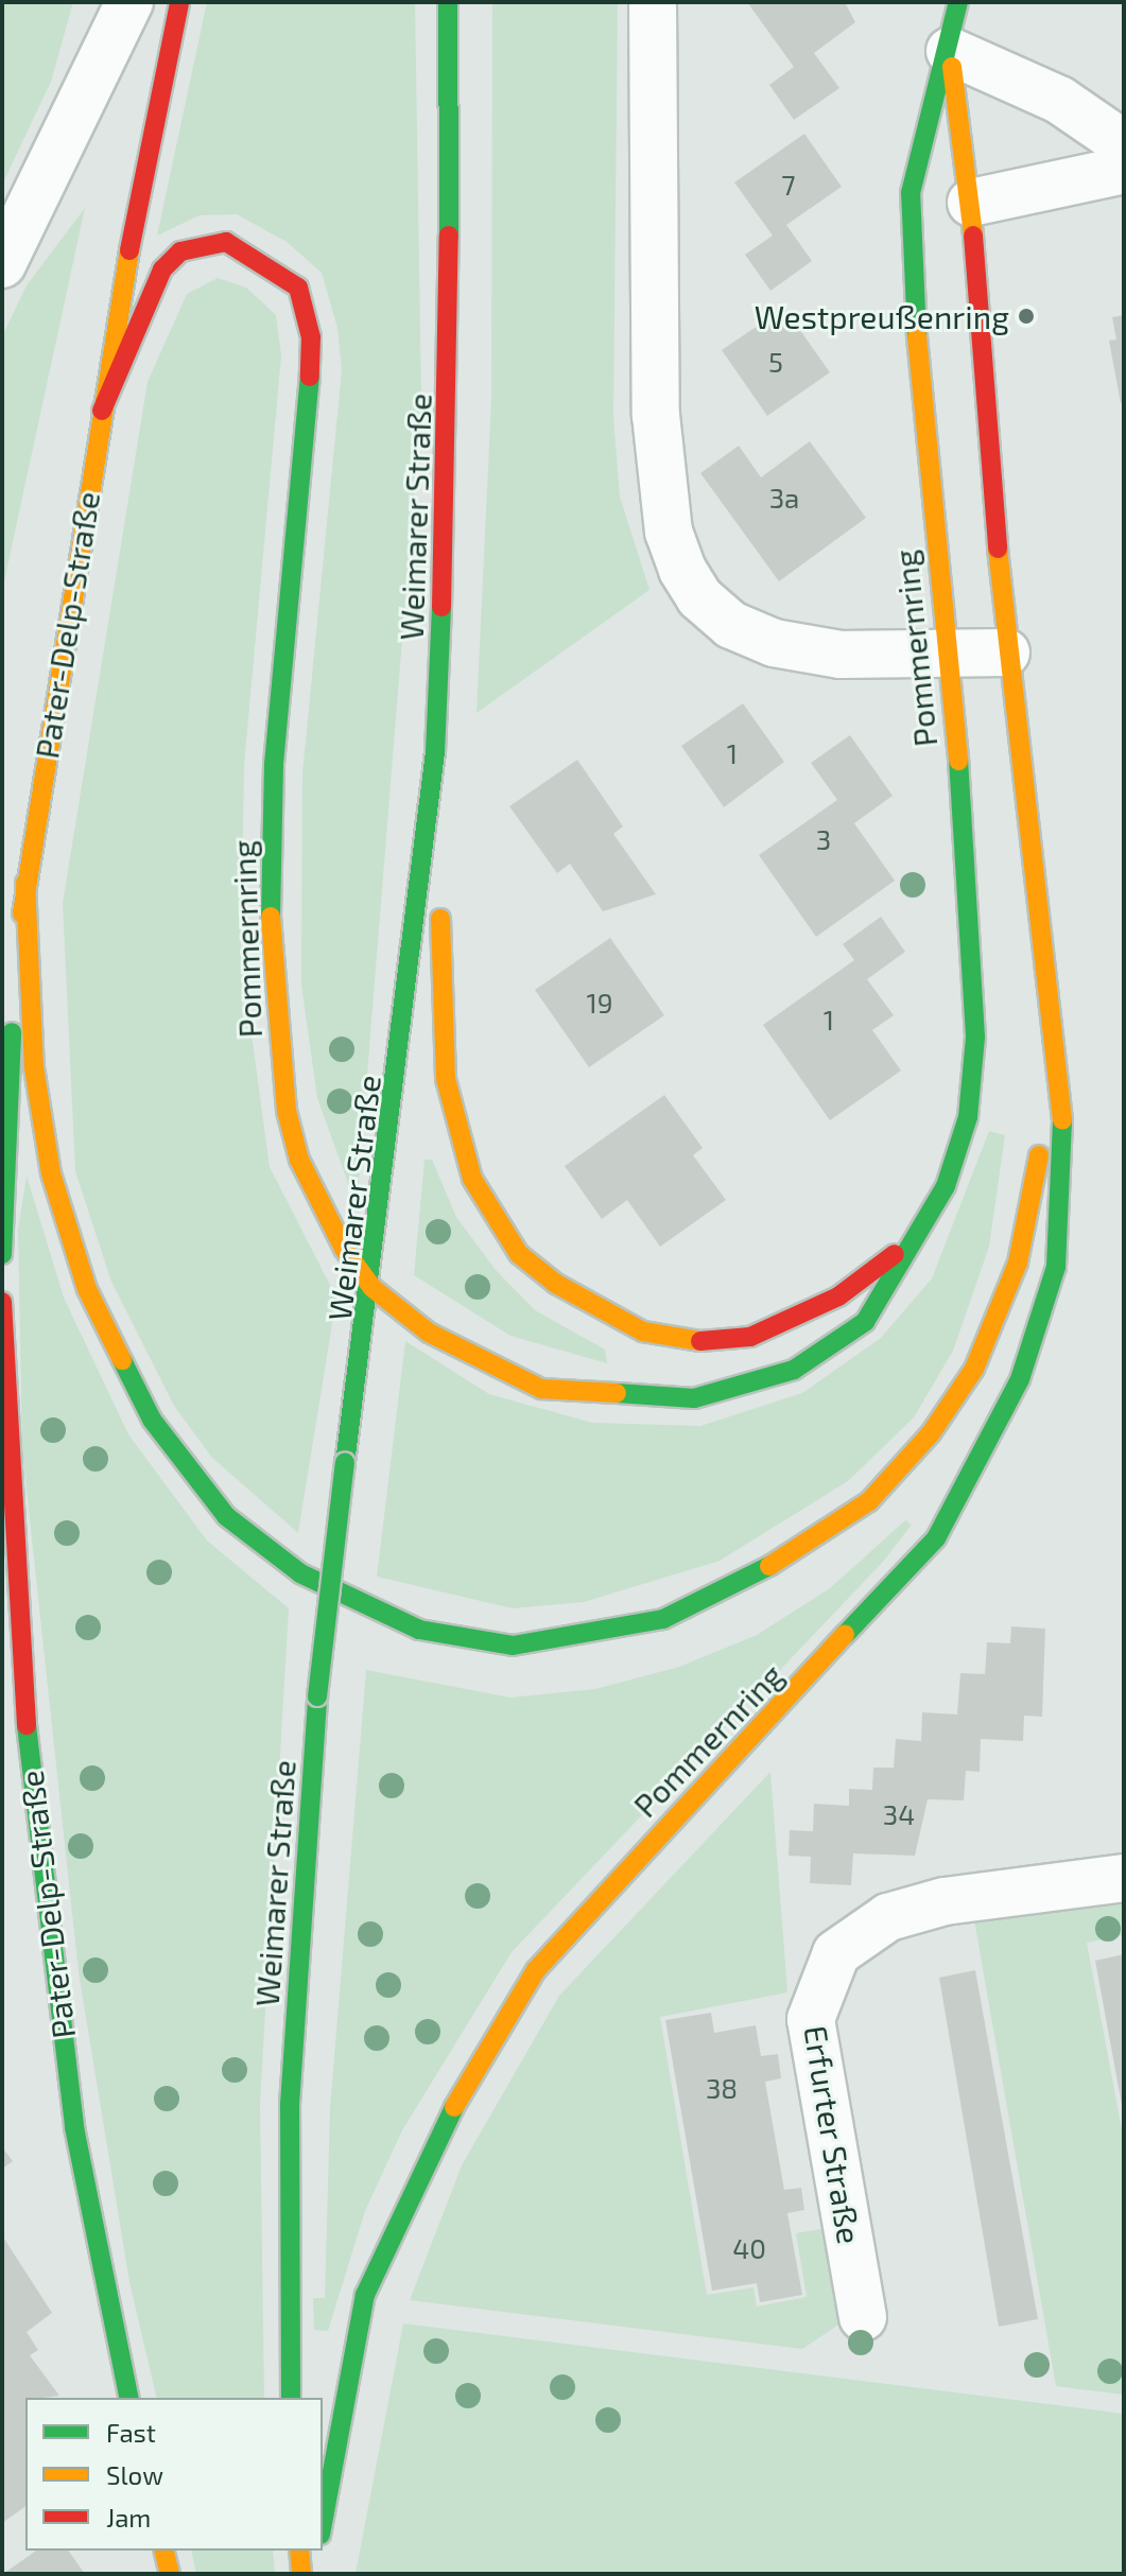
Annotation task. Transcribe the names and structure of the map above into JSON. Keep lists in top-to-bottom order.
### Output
{
  "streets": {
    "street": [
      "Weimarer Straße",
      "Pater-Delp-Straße",
      "Pommernring",
      "Erfurter Straße"
    ]
  },
  "crossings": [
    ["Weimarer Straße", "Pommernring"],
    ["Pater-Delp-Straße", "Pommernring"]
  ],
  "places": ["Westpreußenring"],
  "house_numbers": [
    "7",
    "5",
    "3a",
    "1",
    "3",
    "19",
    "1",
    "34",
    "38",
    "40"
  ],
  "legend": ["Fast", "Slow", "Jam"]
}
